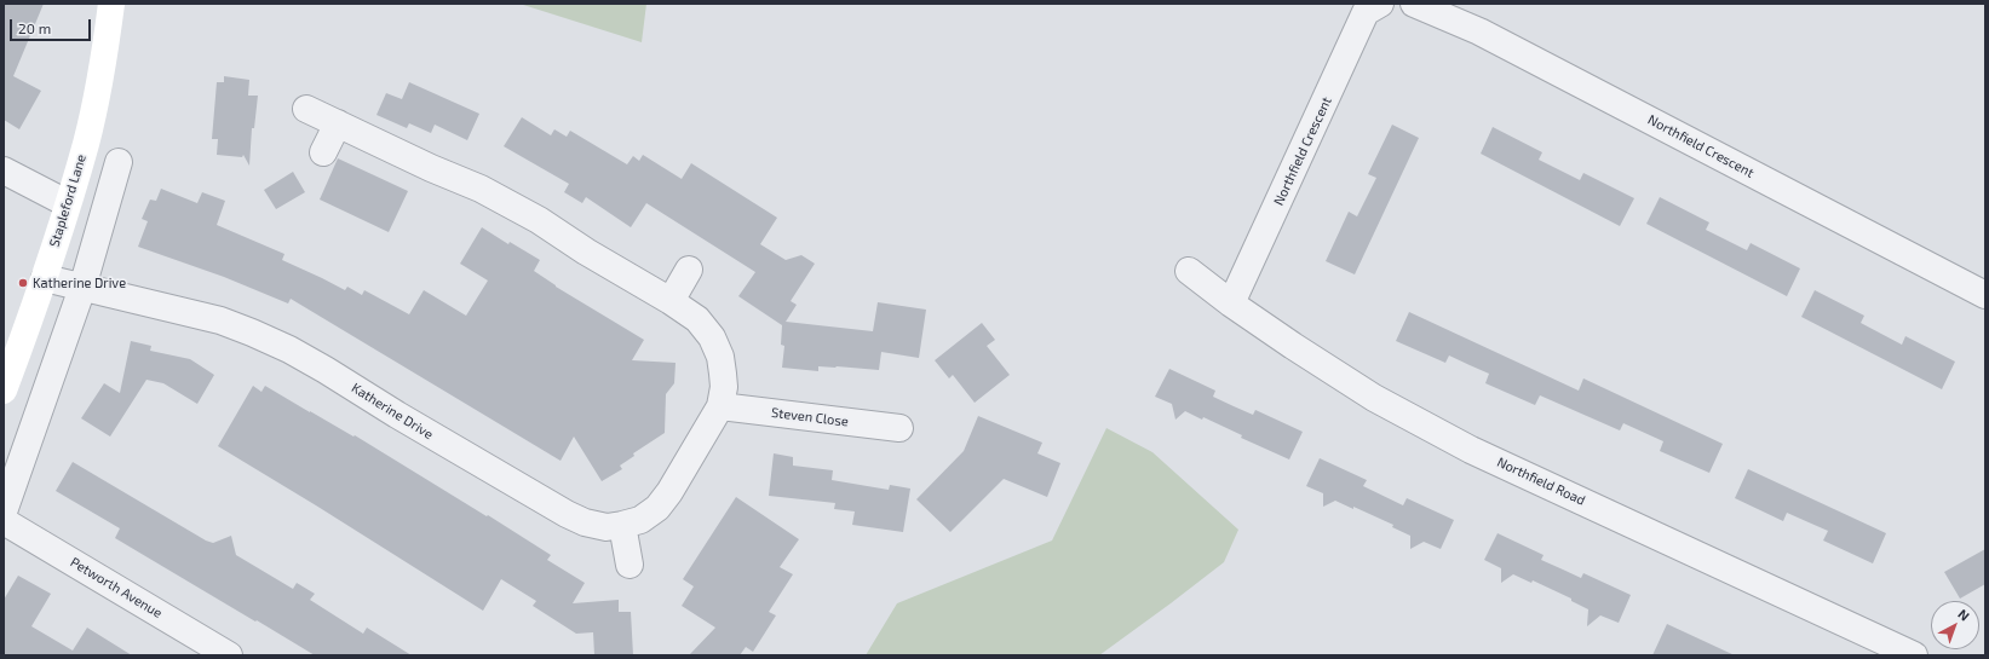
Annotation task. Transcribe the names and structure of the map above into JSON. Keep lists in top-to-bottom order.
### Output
{
  "streets": {
    "main road": ["Stapleford Lane"],
    "street": [
      "Northfield Crescent",
      "Katherine Drive",
      "Steven Close",
      "Northfield Road",
      "Petworth Avenue"
    ]
  },
  "crossings": [
    ["Northfield Crescent", "Northfield Road"],
    ["Stapleford Lane", "Katherine Drive"],
    ["Katherine Drive", "Steven Close"]
  ],
  "places": ["Katherine Drive"],
  "scale_bar": "20 m",
  "north": "top right"
}
